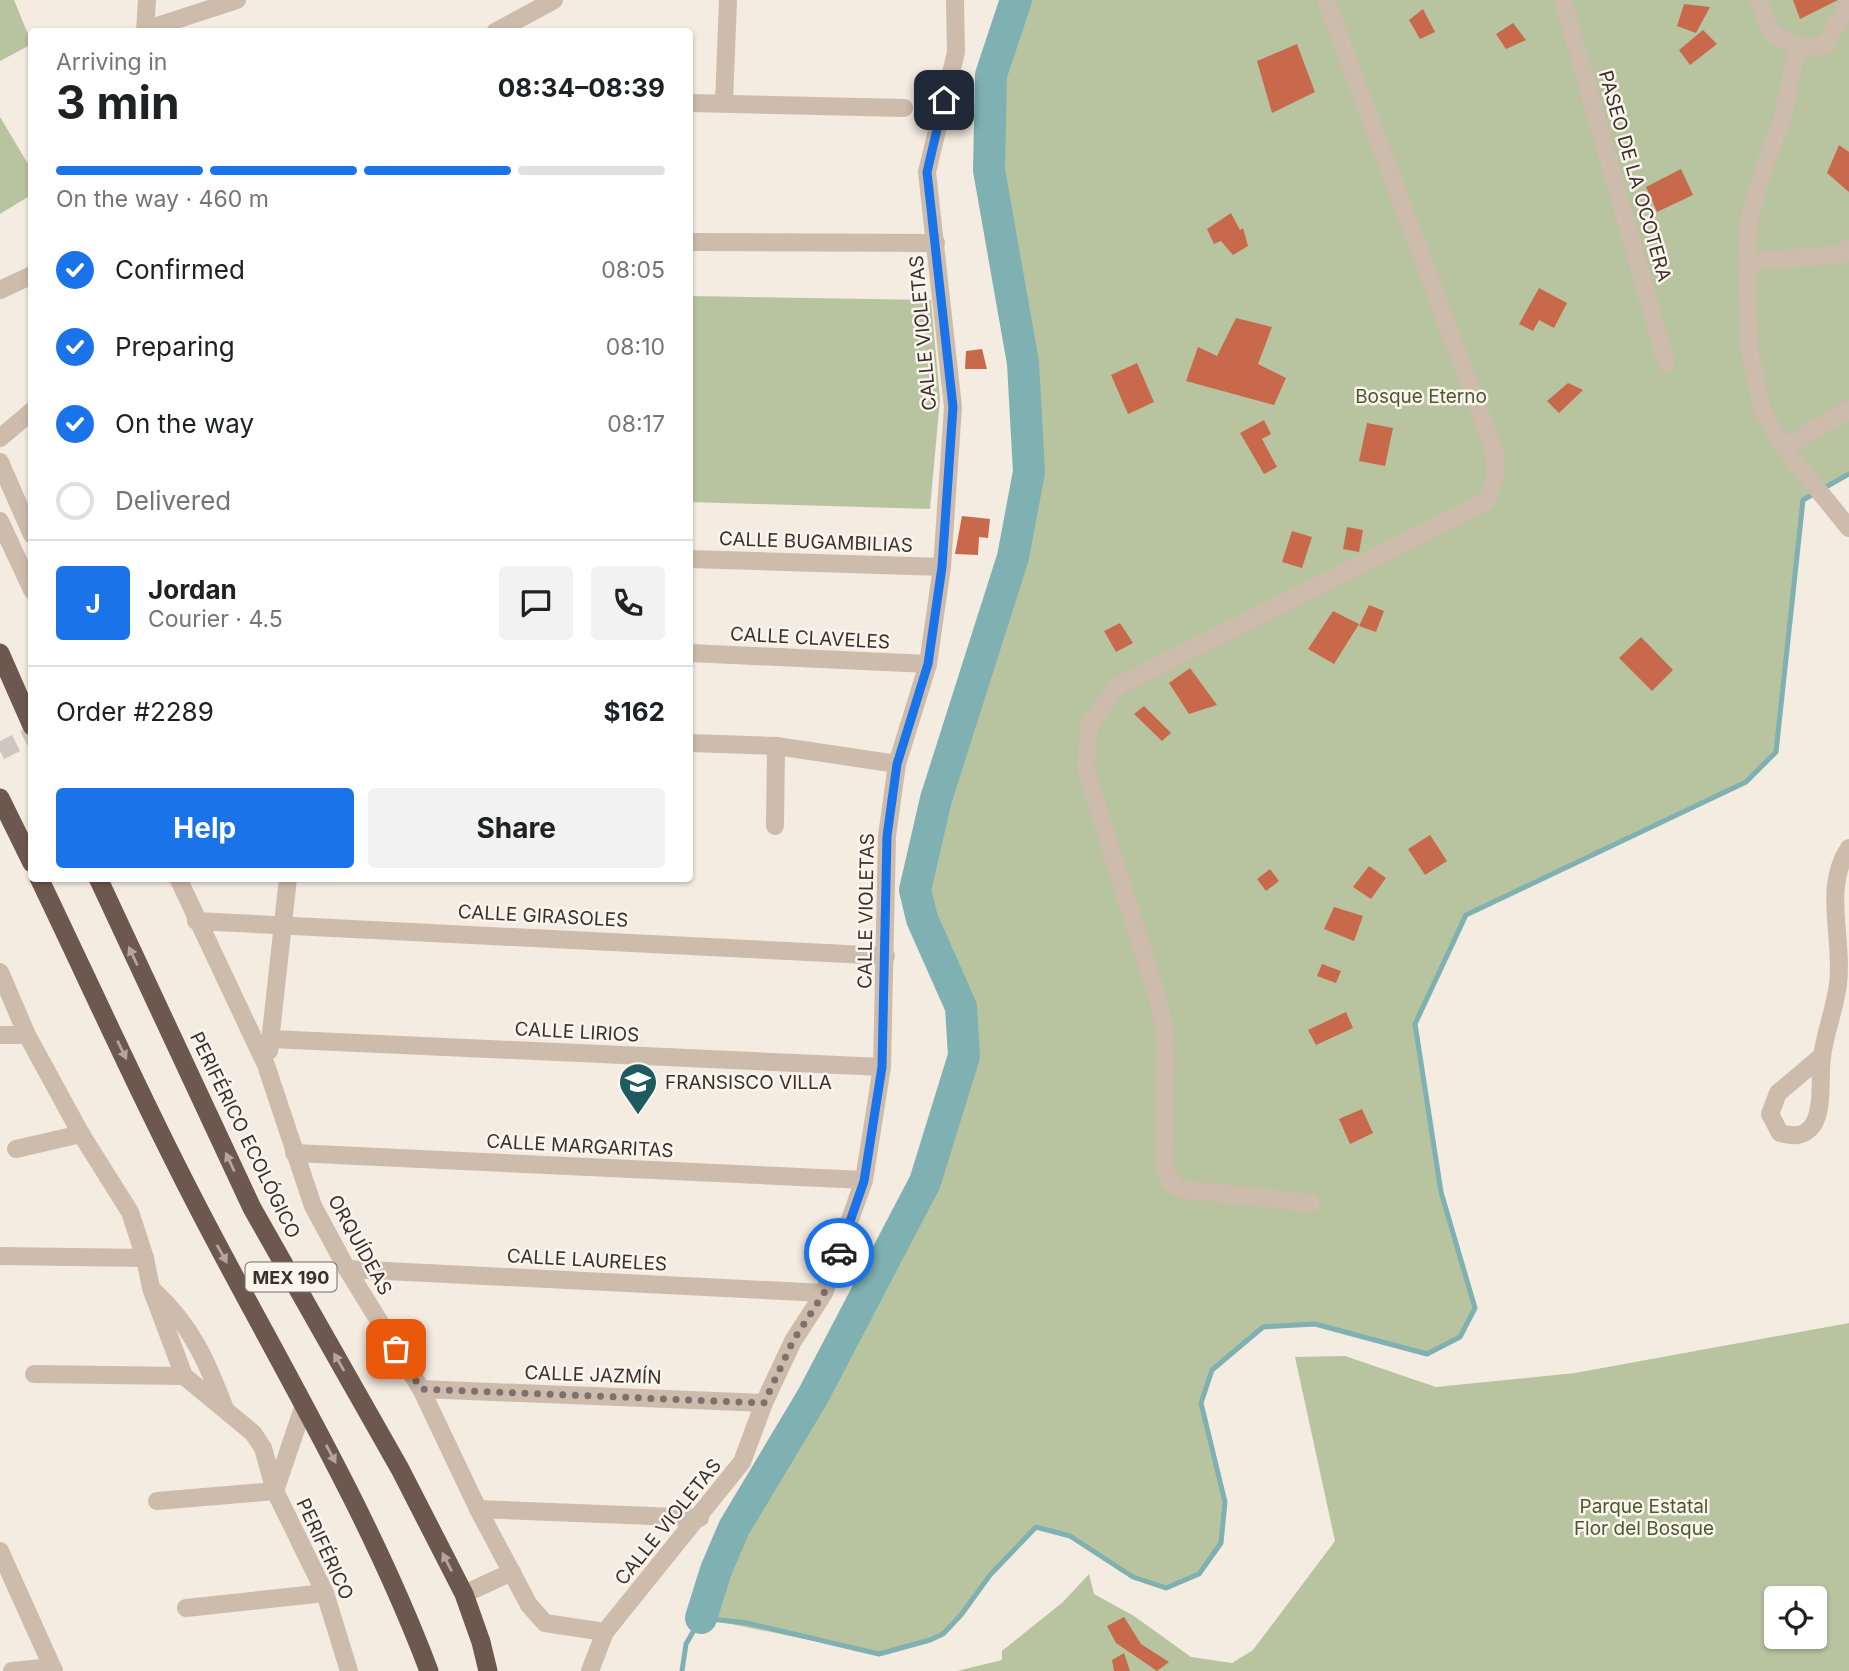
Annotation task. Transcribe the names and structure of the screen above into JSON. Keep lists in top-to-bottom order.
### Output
{
  "streets": {
    "highway": ["PERIFÉRICO ECOLÓGICO", "MEX 190"],
    "street": [
      "PASEO DE LA OCOTERA",
      "CALLE VIOLETAS",
      "CALLE BUGAMBILIAS",
      "CALLE CLAVELES",
      "CALLE GIRASOLES",
      "CALLE LIRIOS",
      "CALLE MARGARITAS",
      "ORQUÍDEAS",
      "CALLE LAURELES",
      "CALLE JAZMÍN",
      "PERIFÉRICO"
    ]
  },
  "crossings": [
    ["CALLE VIOLETAS", "CALLE BUGAMBILIAS"],
    ["CALLE VIOLETAS", "CALLE CLAVELES"],
    ["CALLE VIOLETAS", "CALLE GIRASOLES"],
    ["CALLE VIOLETAS", "CALLE LIRIOS"],
    ["CALLE VIOLETAS", "CALLE MARGARITAS"],
    ["CALLE VIOLETAS", "ORQUÍDEAS"],
    ["CALLE VIOLETAS", "CALLE LAURELES"],
    ["CALLE VIOLETAS", "CALLE JAZMÍN"],
    ["CALLE GIRASOLES", "ORQUÍDEAS"],
    ["CALLE MARGARITAS", "ORQUÍDEAS"],
    ["ORQUÍDEAS", "CALLE LAURELES"],
    ["ORQUÍDEAS", "CALLE JAZMÍN"],
    ["MEX 190", "PERIFÉRICO"]
  ],
  "parks": ["Bosque Eterno", "Parque Estatal Flor del Bosque"],
  "places": {
    "school or university": ["FRANSISCO VILLA"]
  },
  "page": {
    "heading": ["3 min", "Arriving in", "08:34–08:39"],
    "panel": [
      "Jordan",
      "Courier · 4.5",
      "Order #2289",
      "$162"
    ],
    "bar": "On the way · 460 m",
    "list": [
      ["Confirmed", "08:05"],
      ["Preparing", "08:10"],
      ["On the way", "08:17"],
      "Delivered"
    ],
    "round": "J",
    "buttons": ["Help", "Share"]
  }
}
